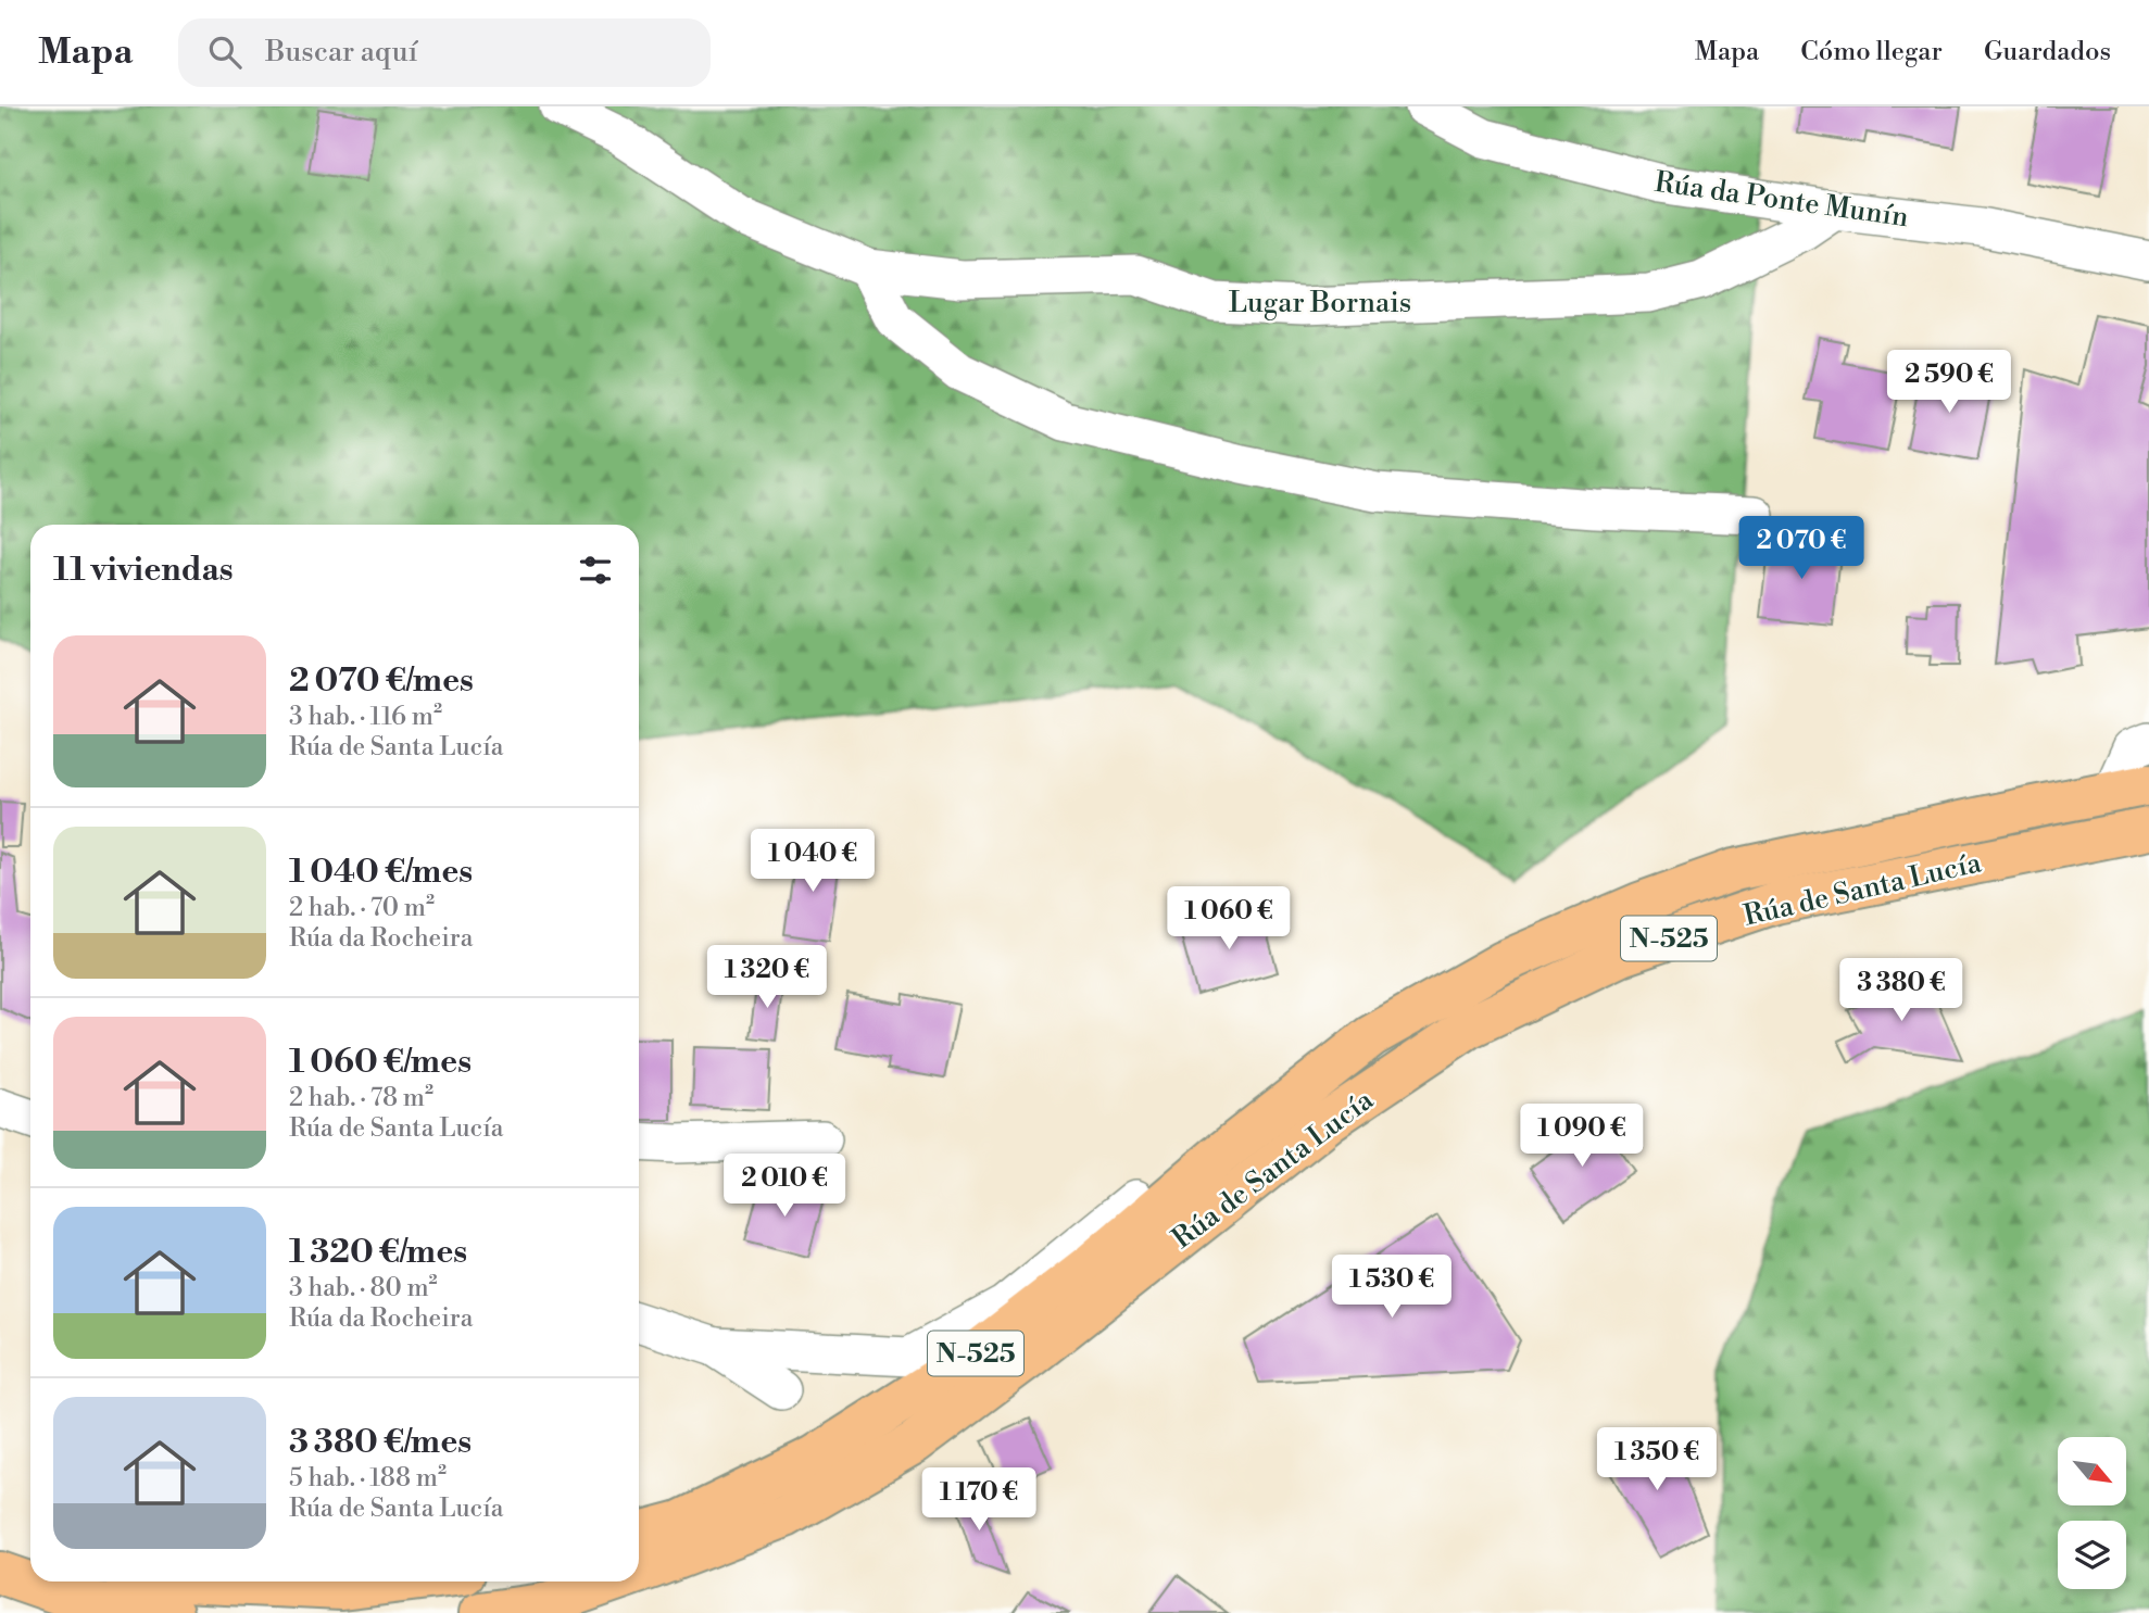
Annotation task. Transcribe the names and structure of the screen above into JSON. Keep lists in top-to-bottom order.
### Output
{
  "streets": {
    "highway": ["Rúa de Santa Lucía", "N-525"],
    "street": ["Rúa da Ponte Munín", "Lugar Bornais"]
  },
  "crossings": [
    ["Rúa da Ponte Munín", "Lugar Bornais"]
  ],
  "north": "bottom right",
  "page": {
    "header": "Mapa",
    "search": "Buscar aquí",
    "nav": ["Mapa", "Cómo llegar", "Guardados"],
    "price": [
      "2 590 €",
      "2 070 €",
      "1 040 €",
      "1 060 €",
      "1 320 €",
      "3 380 €",
      "1 090 €",
      "2 010 €",
      "1 530 €",
      "1 350 €",
      "1 170 €"
    ],
    "heading": "11 viviendas",
    "list": [
      {
        "name": "2 070 €/mes",
        "note": "3 hab. · 116 m² · Rúa de Santa Lucía"
      },
      {
        "name": "1 040 €/mes",
        "note": "2 hab. · 70 m² · Rúa da Rocheira"
      },
      {
        "name": "1 060 €/mes",
        "note": "2 hab. · 78 m² · Rúa de Santa Lucía"
      },
      {
        "name": "1 320 €/mes",
        "note": "3 hab. · 80 m² · Rúa da Rocheira"
      },
      {
        "name": "3 380 €/mes",
        "note": "5 hab. · 188 m² · Rúa de Santa Lucía"
      }
    ]
  }
}
